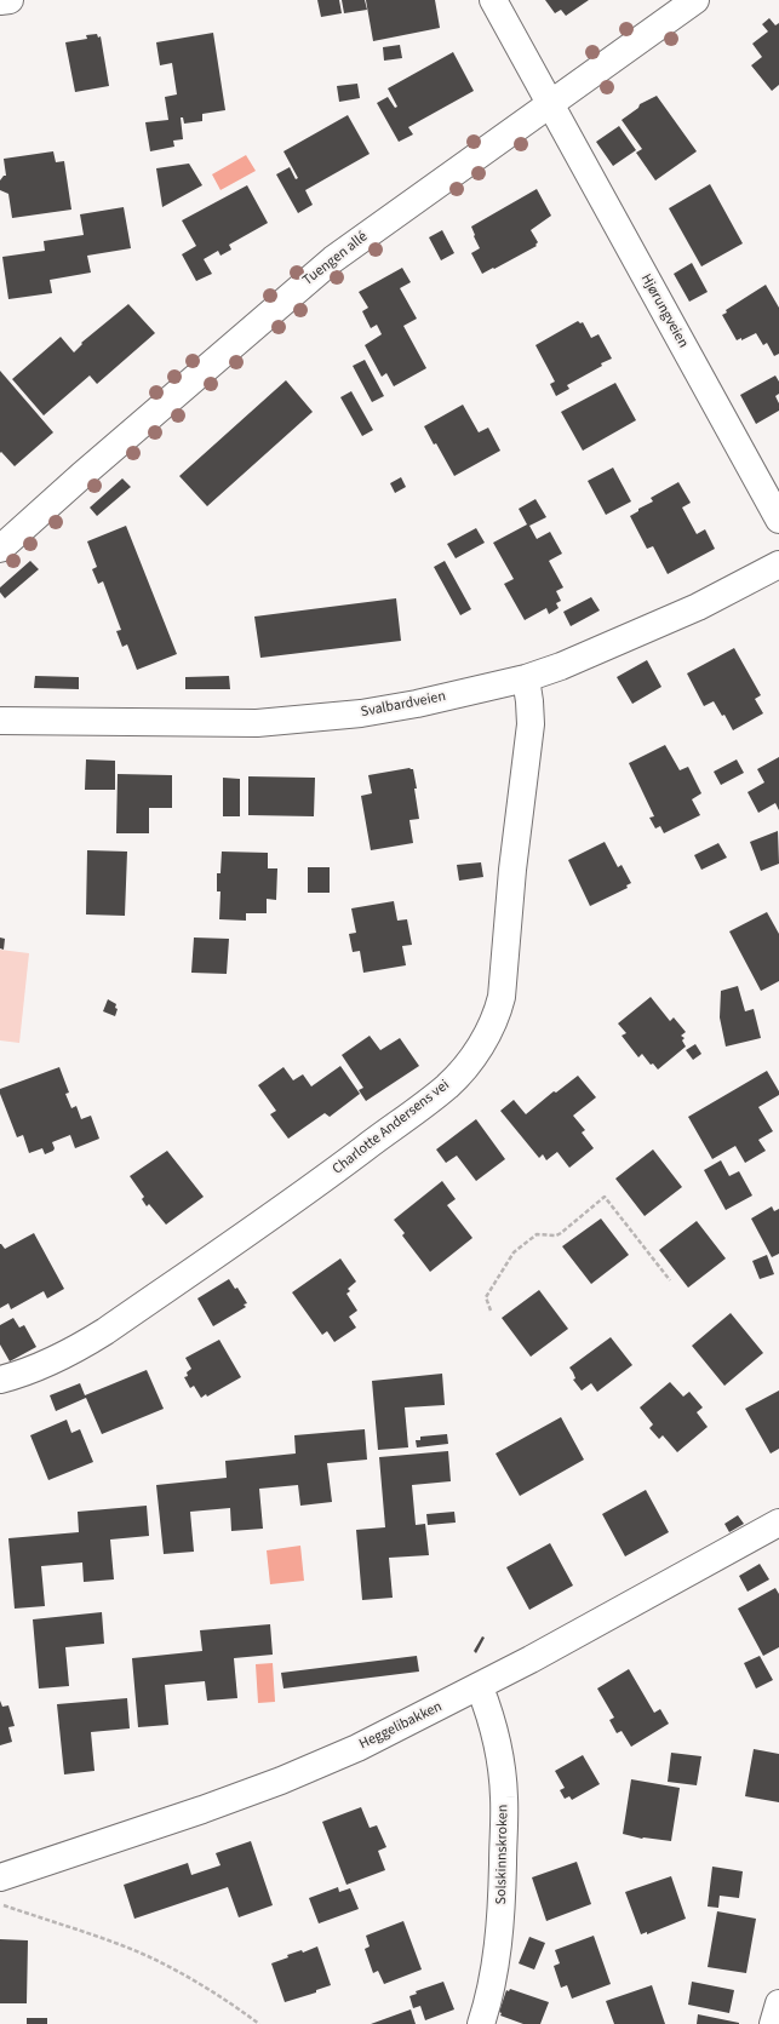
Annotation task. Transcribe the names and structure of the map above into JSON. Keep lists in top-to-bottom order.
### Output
{
  "streets": {
    "street": [
      "Tuengen allé",
      "Hjørungveien",
      "Svalbardveien",
      "Charlotte Andersens vei",
      "Heggelibakken",
      "Solskinnskroken"
    ]
  },
  "crossings": [
    ["Tuengen allé", "Hjørungveien"],
    ["Svalbardveien", "Charlotte Andersens vei"],
    ["Heggelibakken", "Solskinnskroken"]
  ]
}
